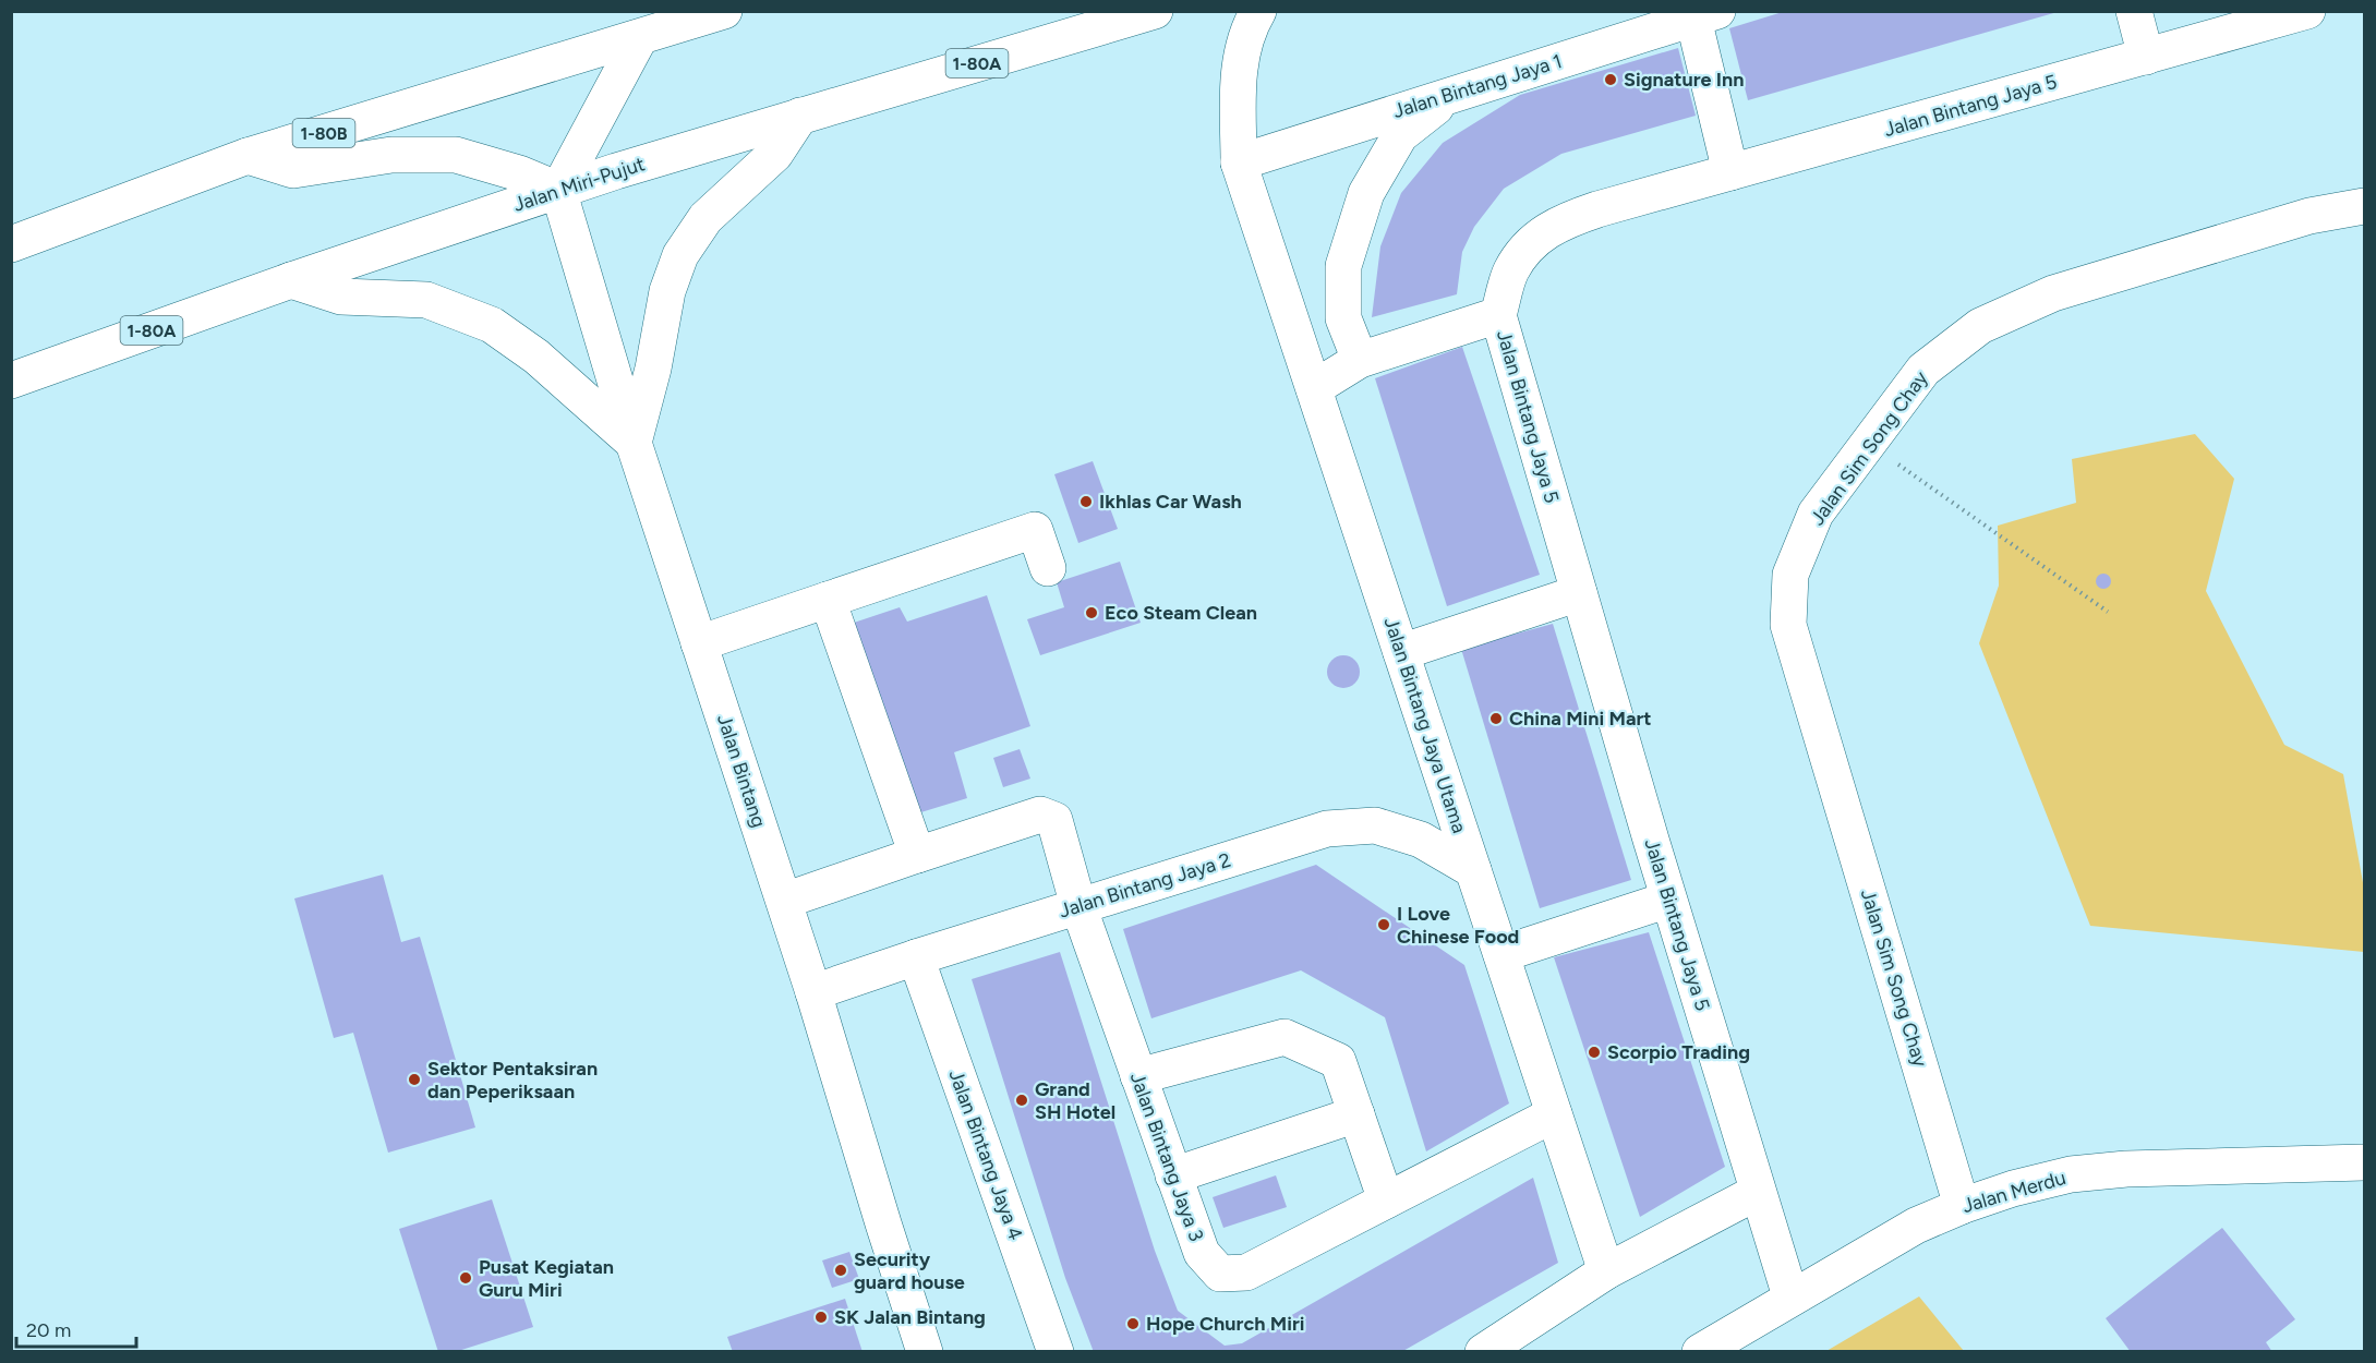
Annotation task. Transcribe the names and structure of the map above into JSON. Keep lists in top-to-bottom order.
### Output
{
  "streets": {
    "main road": [
      "1-80A",
      "Jalan Bintang Jaya 1",
      "Jalan Bintang Jaya 5",
      "1-80B",
      "Jalan Miri-Pujut",
      "Jalan Sim Song Chay",
      "Jalan Bintang Jaya Utama",
      "Jalan Bintang",
      "Jalan Bintang Jaya 2",
      "Jalan Bintang Jaya 4",
      "Jalan Bintang Jaya 3",
      "Jalan Merdu"
    ]
  },
  "crossings": [
    ["Jalan Bintang Jaya 1", "Jalan Bintang Jaya Utama"],
    ["Jalan Bintang Jaya 5", "Jalan Merdu"],
    ["Jalan Miri-Pujut", "Jalan Bintang"],
    ["Jalan Sim Song Chay", "Jalan Merdu"],
    ["Jalan Bintang Jaya Utama", "Jalan Bintang Jaya 2"],
    ["Jalan Bintang Jaya Utama", "Jalan Bintang Jaya 3"],
    ["Jalan Bintang", "Jalan Bintang Jaya 2"],
    ["Jalan Bintang Jaya 2", "Jalan Bintang Jaya 4"],
    ["Jalan Bintang Jaya 2", "Jalan Bintang Jaya 3"]
  ],
  "places": [
    "Signature Inn",
    "Ikhlas Car Wash",
    "Eco Steam Clean",
    "China Mini Mart",
    "I Love Chinese Food",
    "Scorpio Trading",
    "Sektor Pentaksiran dan Peperiksaan",
    "Grand SH Hotel",
    "Security guard house",
    "Pusat Kegiatan Guru Miri",
    "SK Jalan Bintang",
    "Hope Church Miri"
  ],
  "scale_bar": "20 m"
}
